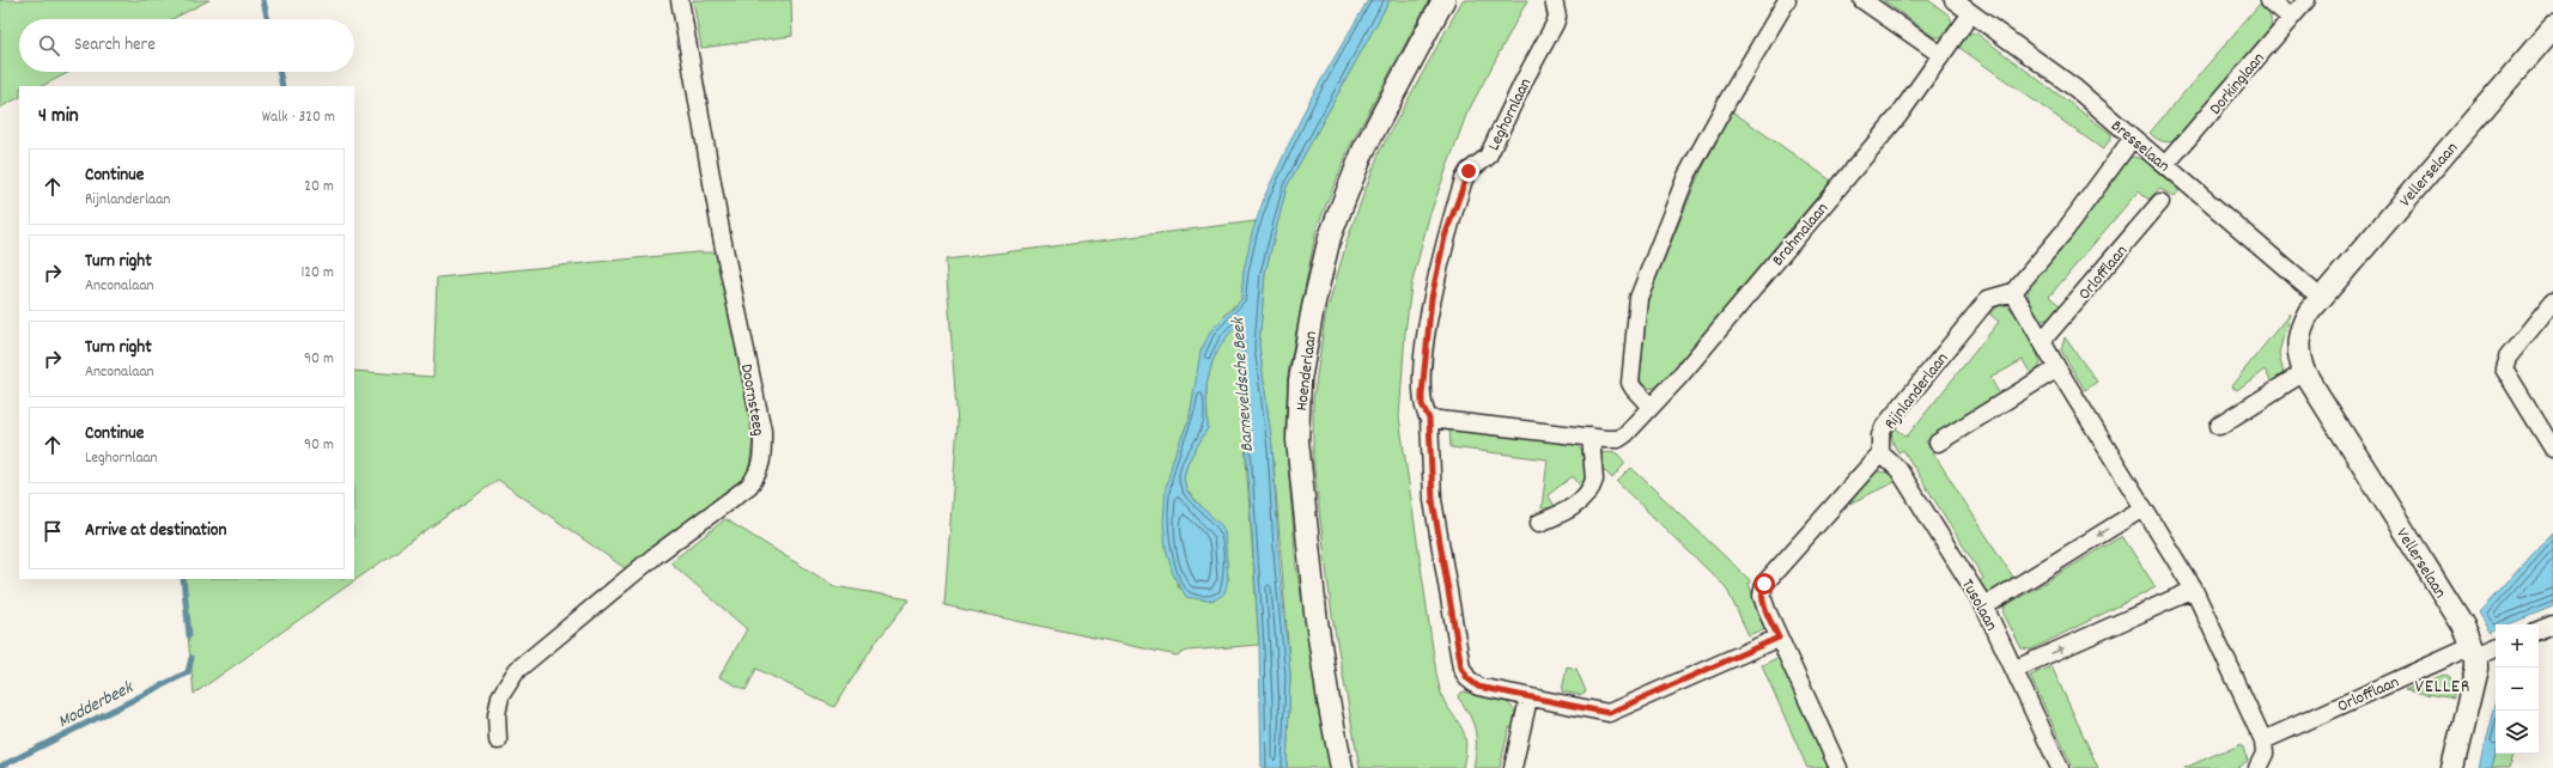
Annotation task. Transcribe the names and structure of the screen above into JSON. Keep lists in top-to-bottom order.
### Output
{
  "streets": {
    "street": [
      "Dorkinglaan",
      "Leghornlaan",
      "Bresselaan",
      "Vellerselaan",
      "Brahmalaan",
      "Orlofflaan",
      "Hoenderlaan",
      "Rijnlanderlaan",
      "Doornsteeg",
      "Tusolaan"
    ]
  },
  "crossings": [
    ["Dorkinglaan", "Bresselaan"],
    ["Leghornlaan", "Brahmalaan"],
    ["Bresselaan", "Vellerselaan"],
    ["Bresselaan", "Brahmalaan"],
    ["Vellerselaan", "Orlofflaan"],
    ["Rijnlanderlaan", "Tusolaan"]
  ],
  "districts": ["VELLER"],
  "water": ["Barneveldsche Beek", "Modderbeek"],
  "page": {
    "search": "Search here",
    "heading": ["4 min", "Walk · 320 m"],
    "list": [
      ["Continue", "Rijnlanderlaan", "20 m"],
      ["Turn right", "Anconalaan", "120 m"],
      ["Turn right", "Anconalaan", "90 m"],
      ["Continue", "Leghornlaan", "90 m"],
      "Arrive at destination"
    ],
    "map_buttons": ["+", "−"]
  }
}
